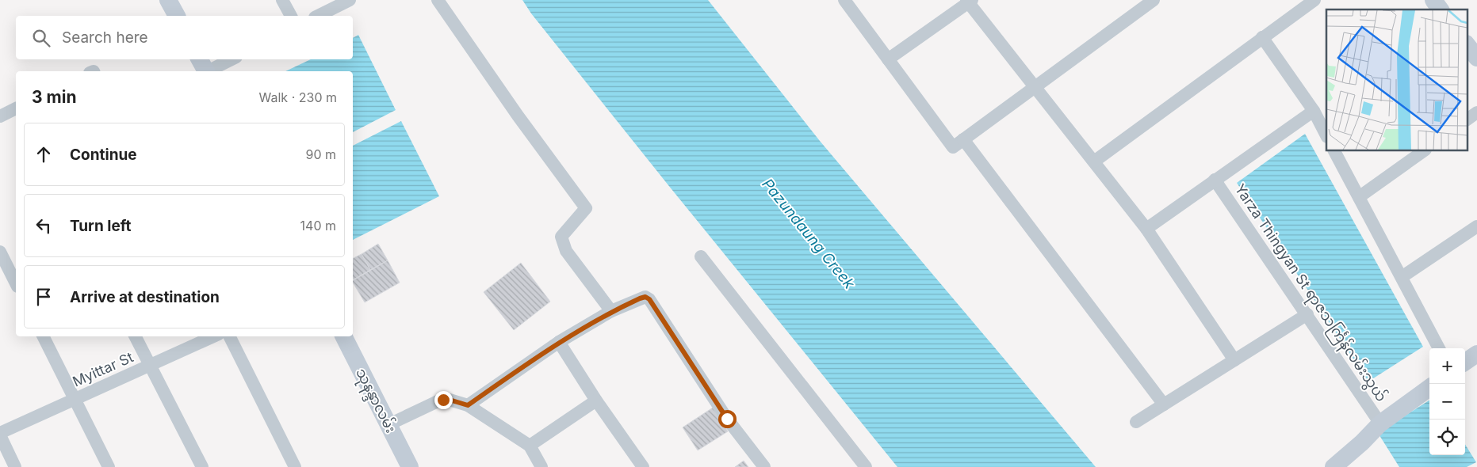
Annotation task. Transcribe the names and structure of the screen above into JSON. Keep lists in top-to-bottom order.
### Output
{
  "streets": {
    "main road": ["သုနန္ဒာလမ်း"],
    "street": ["Yarza Thingyan St ရာဇသင်္ကြန်လမ်းသွယ်", "Myittar St"]
  },
  "water": ["Pazundaung Creek"],
  "page": {
    "search": "Search here",
    "heading": ["3 min", "Walk · 230 m"],
    "list": [
      ["Continue", "90 m"],
      ["Turn left", "140 m"],
      "Arrive at destination"
    ],
    "map_buttons": ["+", "−"]
  }
}
